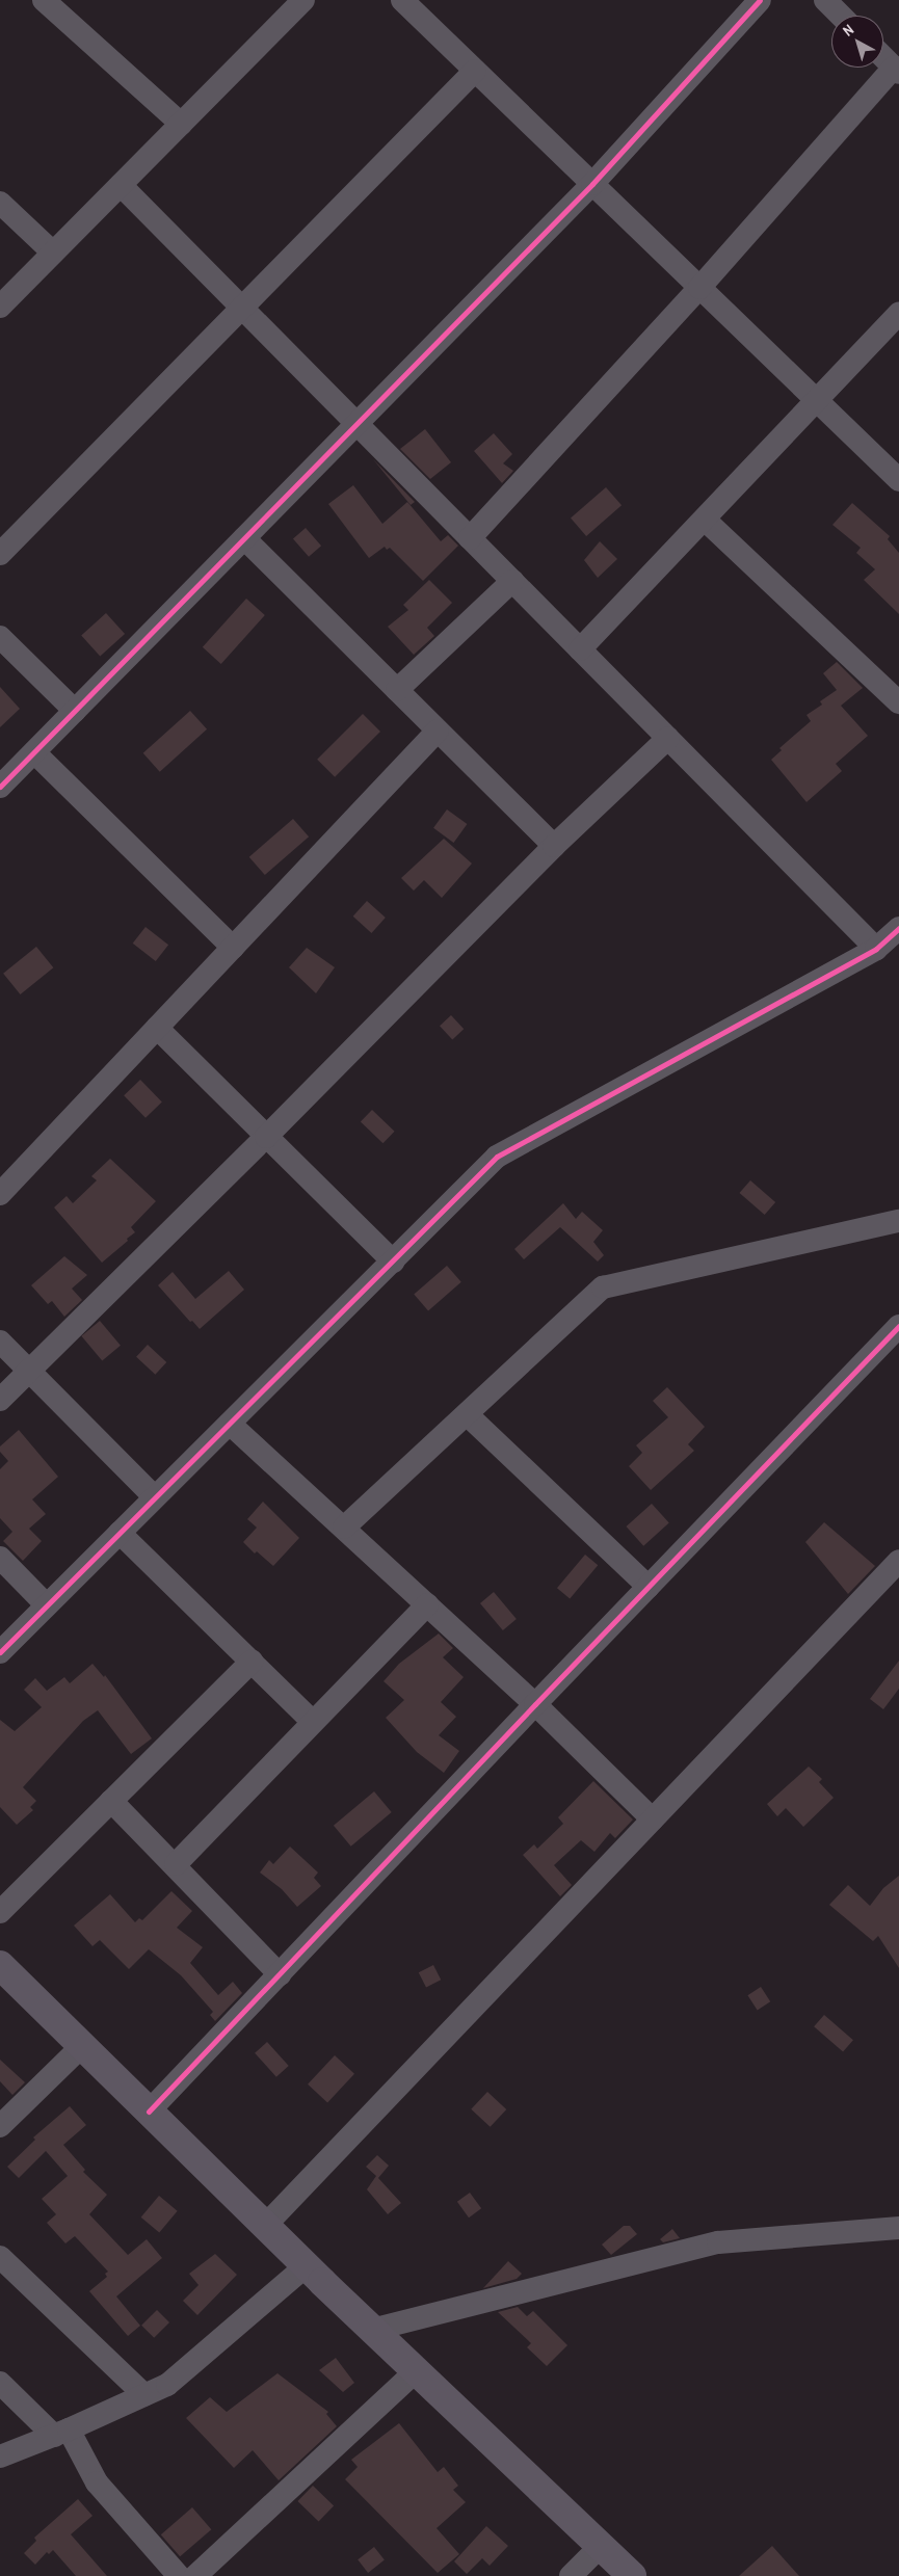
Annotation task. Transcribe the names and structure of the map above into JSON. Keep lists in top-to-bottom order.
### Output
{
  "north": "top left"
}
